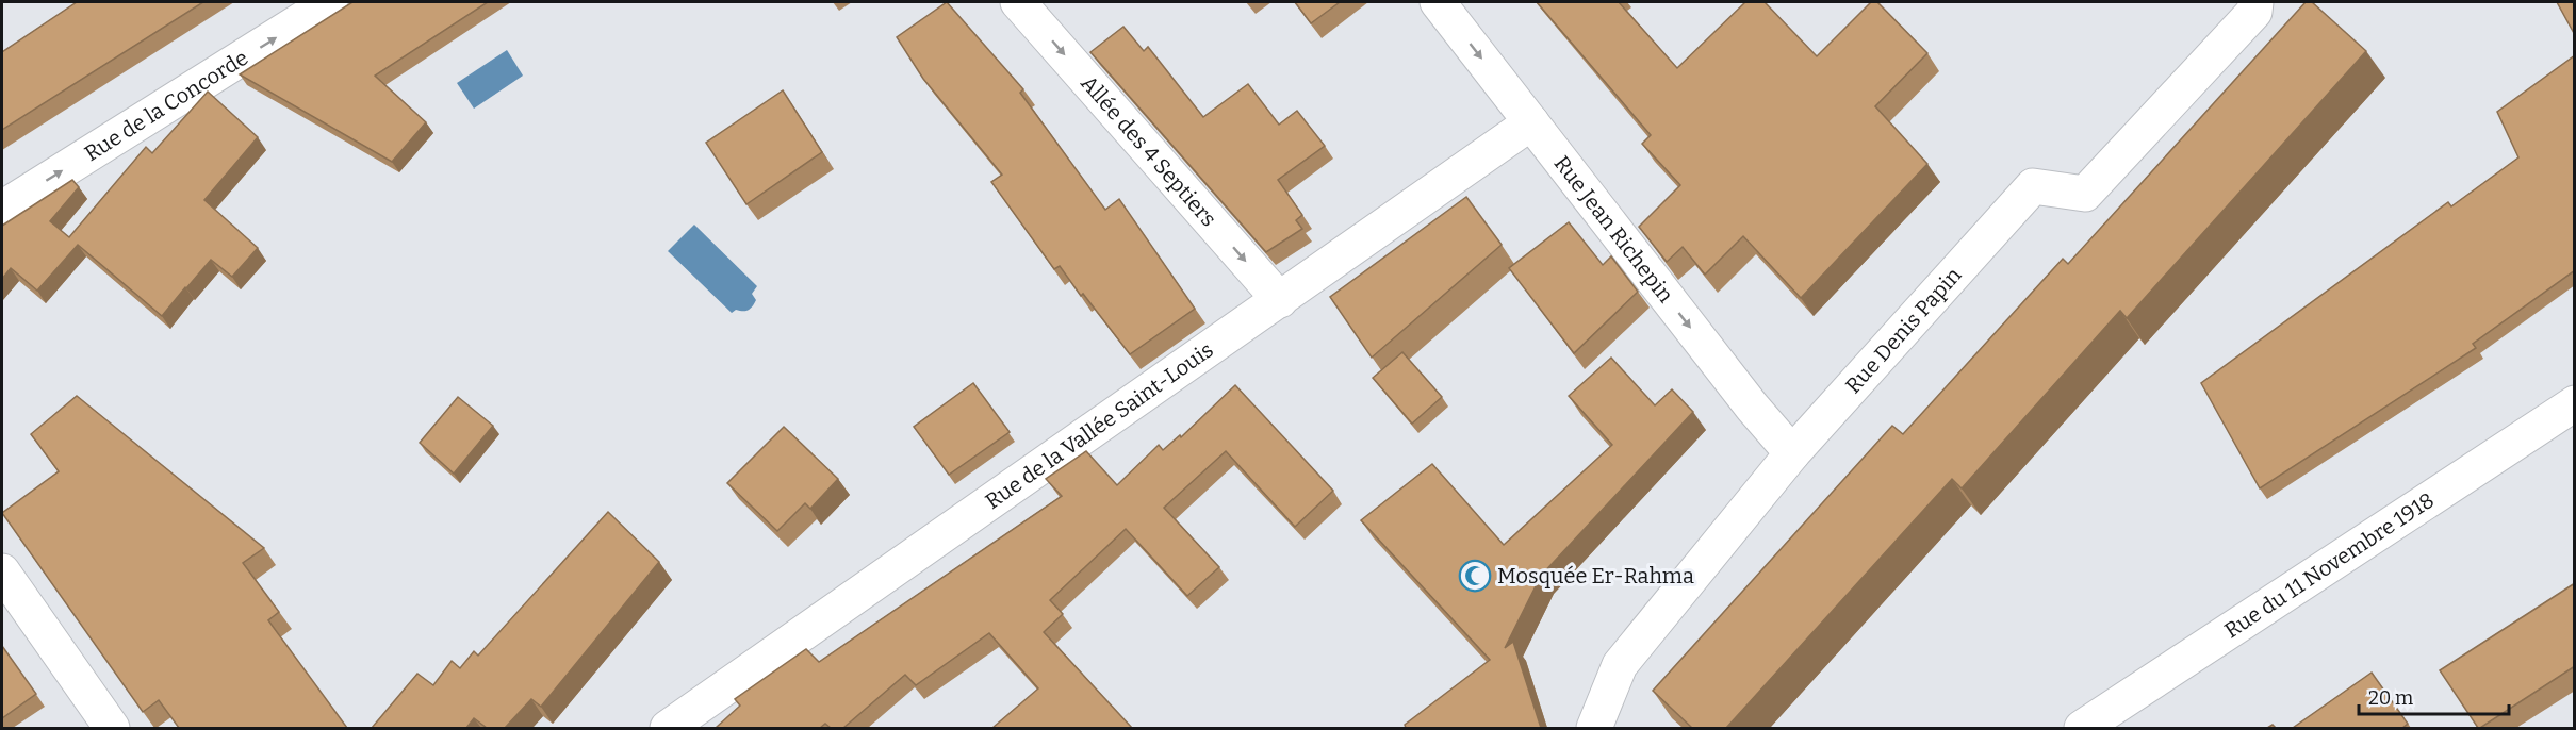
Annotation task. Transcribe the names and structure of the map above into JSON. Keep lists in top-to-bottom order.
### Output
{
  "streets": {
    "street": [
      "Rue de la Concorde",
      "Allée des 4 Septiers",
      "Rue Jean Richepin",
      "Rue Denis Papin",
      "Rue de la Vallée Saint-Louis",
      "Rue du 11 Novembre 1918"
    ]
  },
  "crossings": [
    ["Allée des 4 Septiers", "Rue de la Vallée Saint-Louis"],
    ["Rue Jean Richepin", "Rue Denis Papin"],
    ["Rue Jean Richepin", "Rue de la Vallée Saint-Louis"]
  ],
  "one_way": ["Rue de la Concorde", "Allée des 4 Septiers", "Rue Jean Richepin"],
  "places": {
    "mosque": ["Mosquée Er-Rahma"]
  },
  "scale_bar": "20 m"
}
